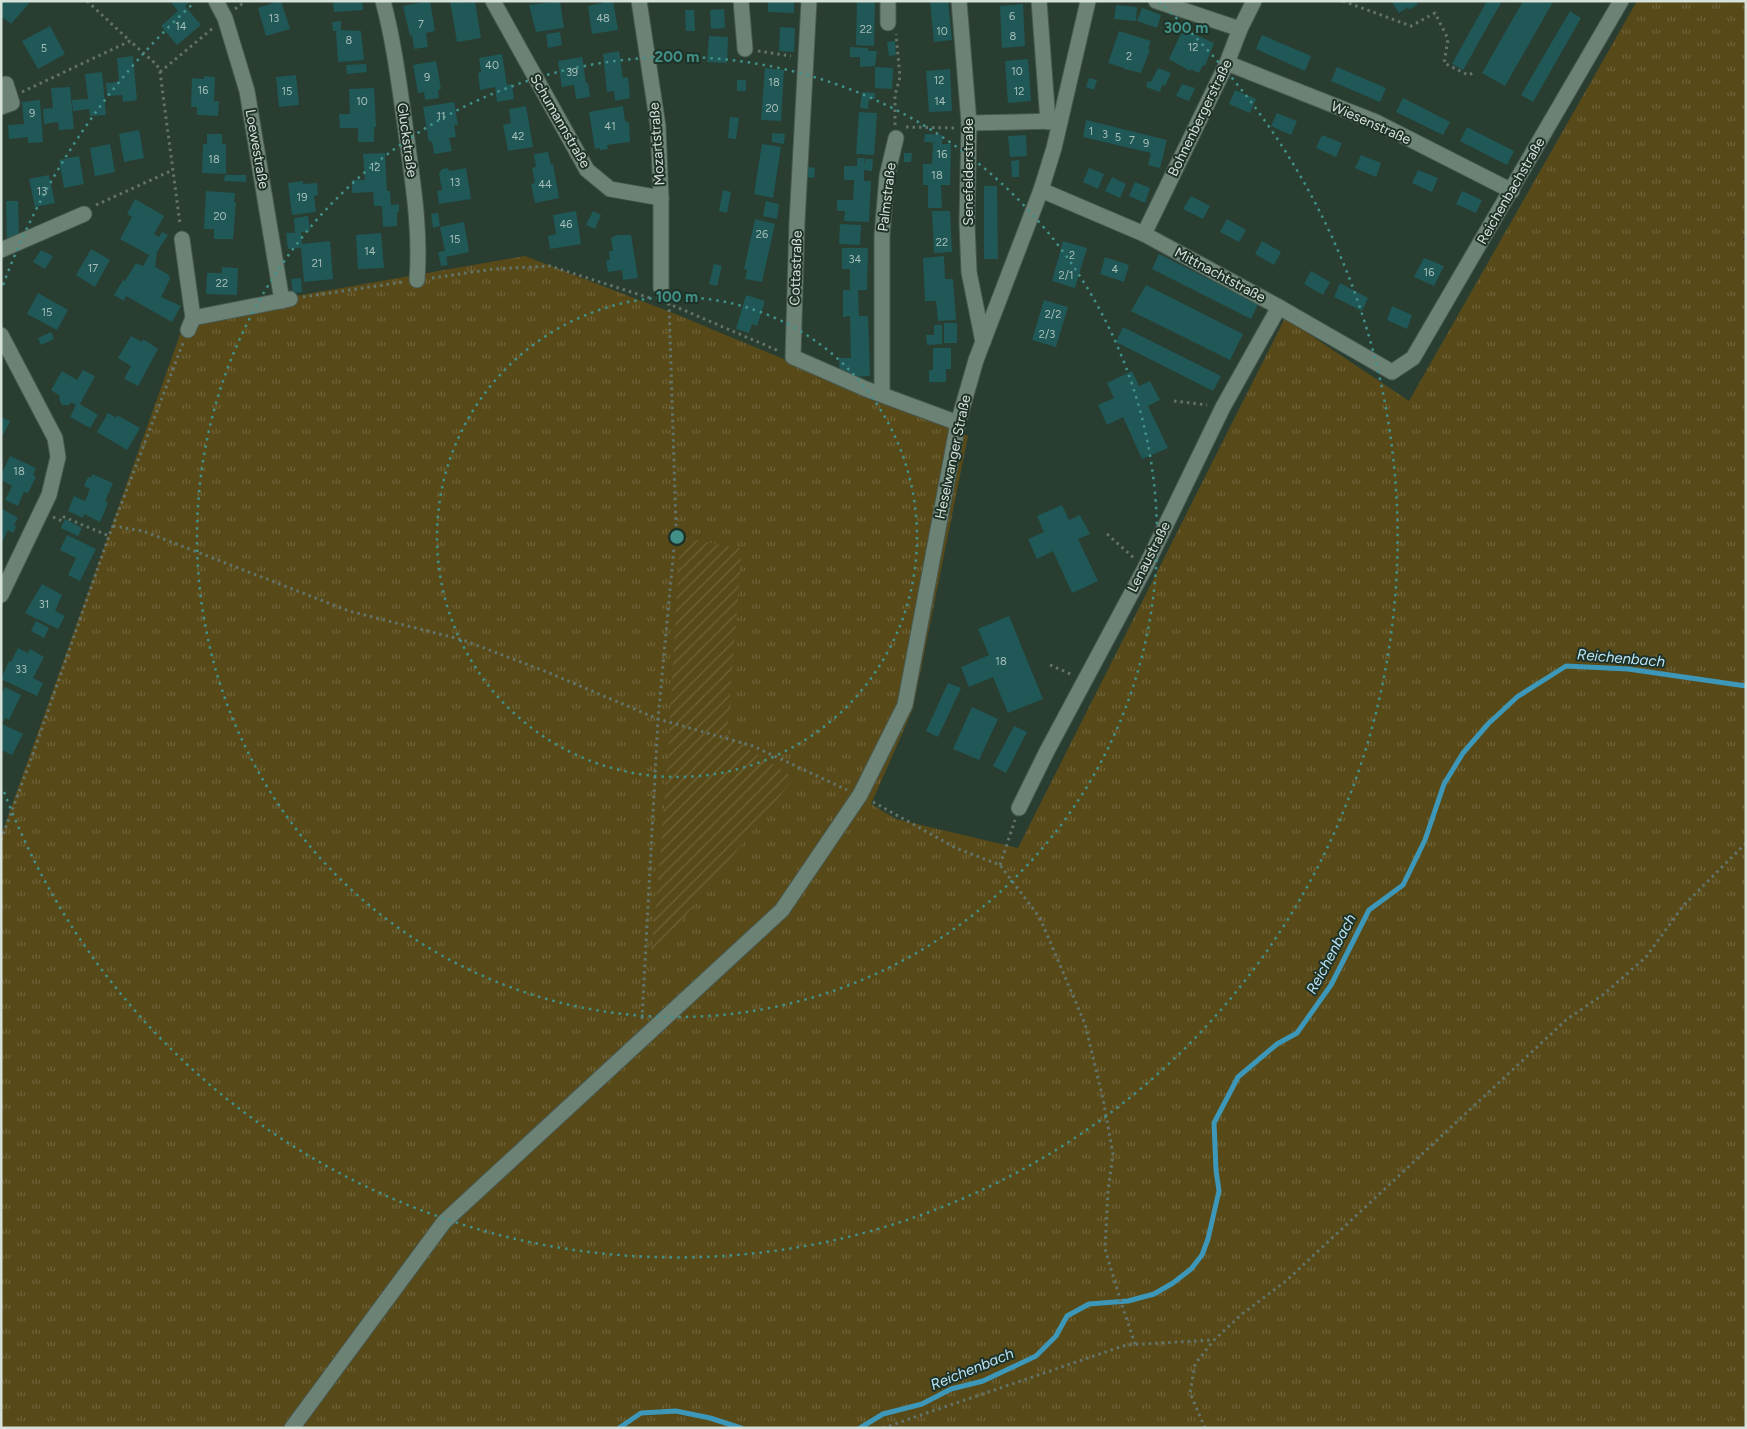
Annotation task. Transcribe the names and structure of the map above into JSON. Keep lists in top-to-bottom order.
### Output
{
  "streets": {
    "street": [
      "Bohnenbergerstraße",
      "Schumannstraße",
      "Wiesenstraße",
      "Gluckstraße",
      "Mozartstraße",
      "Loewestraße",
      "Senefelderstraße",
      "Reichenbachstraße",
      "Palmstraße",
      "Cottastraße",
      "Mittnachtstraße",
      "Heselwanger Straße",
      "Lenaustraße"
    ]
  },
  "crossings": [
    ["Bohnenbergerstraße", "Wiesenstraße"],
    ["Bohnenbergerstraße", "Mittnachtstraße"],
    ["Schumannstraße", "Mozartstraße"],
    ["Wiesenstraße", "Reichenbachstraße"],
    ["Senefelderstraße", "Heselwanger Straße"],
    ["Reichenbachstraße", "Mittnachtstraße"],
    ["Mittnachtstraße", "Heselwanger Straße"],
    ["Mittnachtstraße", "Lenaustraße"]
  ],
  "water": ["Reichenbach"],
  "house_numbers": [
    "6",
    "13",
    "48",
    "7",
    "14",
    "22",
    "10",
    "8",
    "8",
    "12",
    "5",
    "2",
    "40",
    "10",
    "39",
    "9",
    "12",
    "18",
    "16",
    "15",
    "12",
    "10",
    "14",
    "20",
    "9",
    "11",
    "41",
    "1",
    "3",
    "42",
    "5",
    "7",
    "9",
    "16",
    "18",
    "12",
    "18",
    "13",
    "44",
    "13",
    "19",
    "20",
    "46",
    "26",
    "15",
    "22",
    "14",
    "2",
    "34",
    "21",
    "17",
    "4",
    "16",
    "2/1",
    "22",
    "15",
    "2/2",
    "2/3",
    "18",
    "31",
    "18",
    "33"
  ],
  "rings": ["300 m", "200 m", "100 m"]
}
